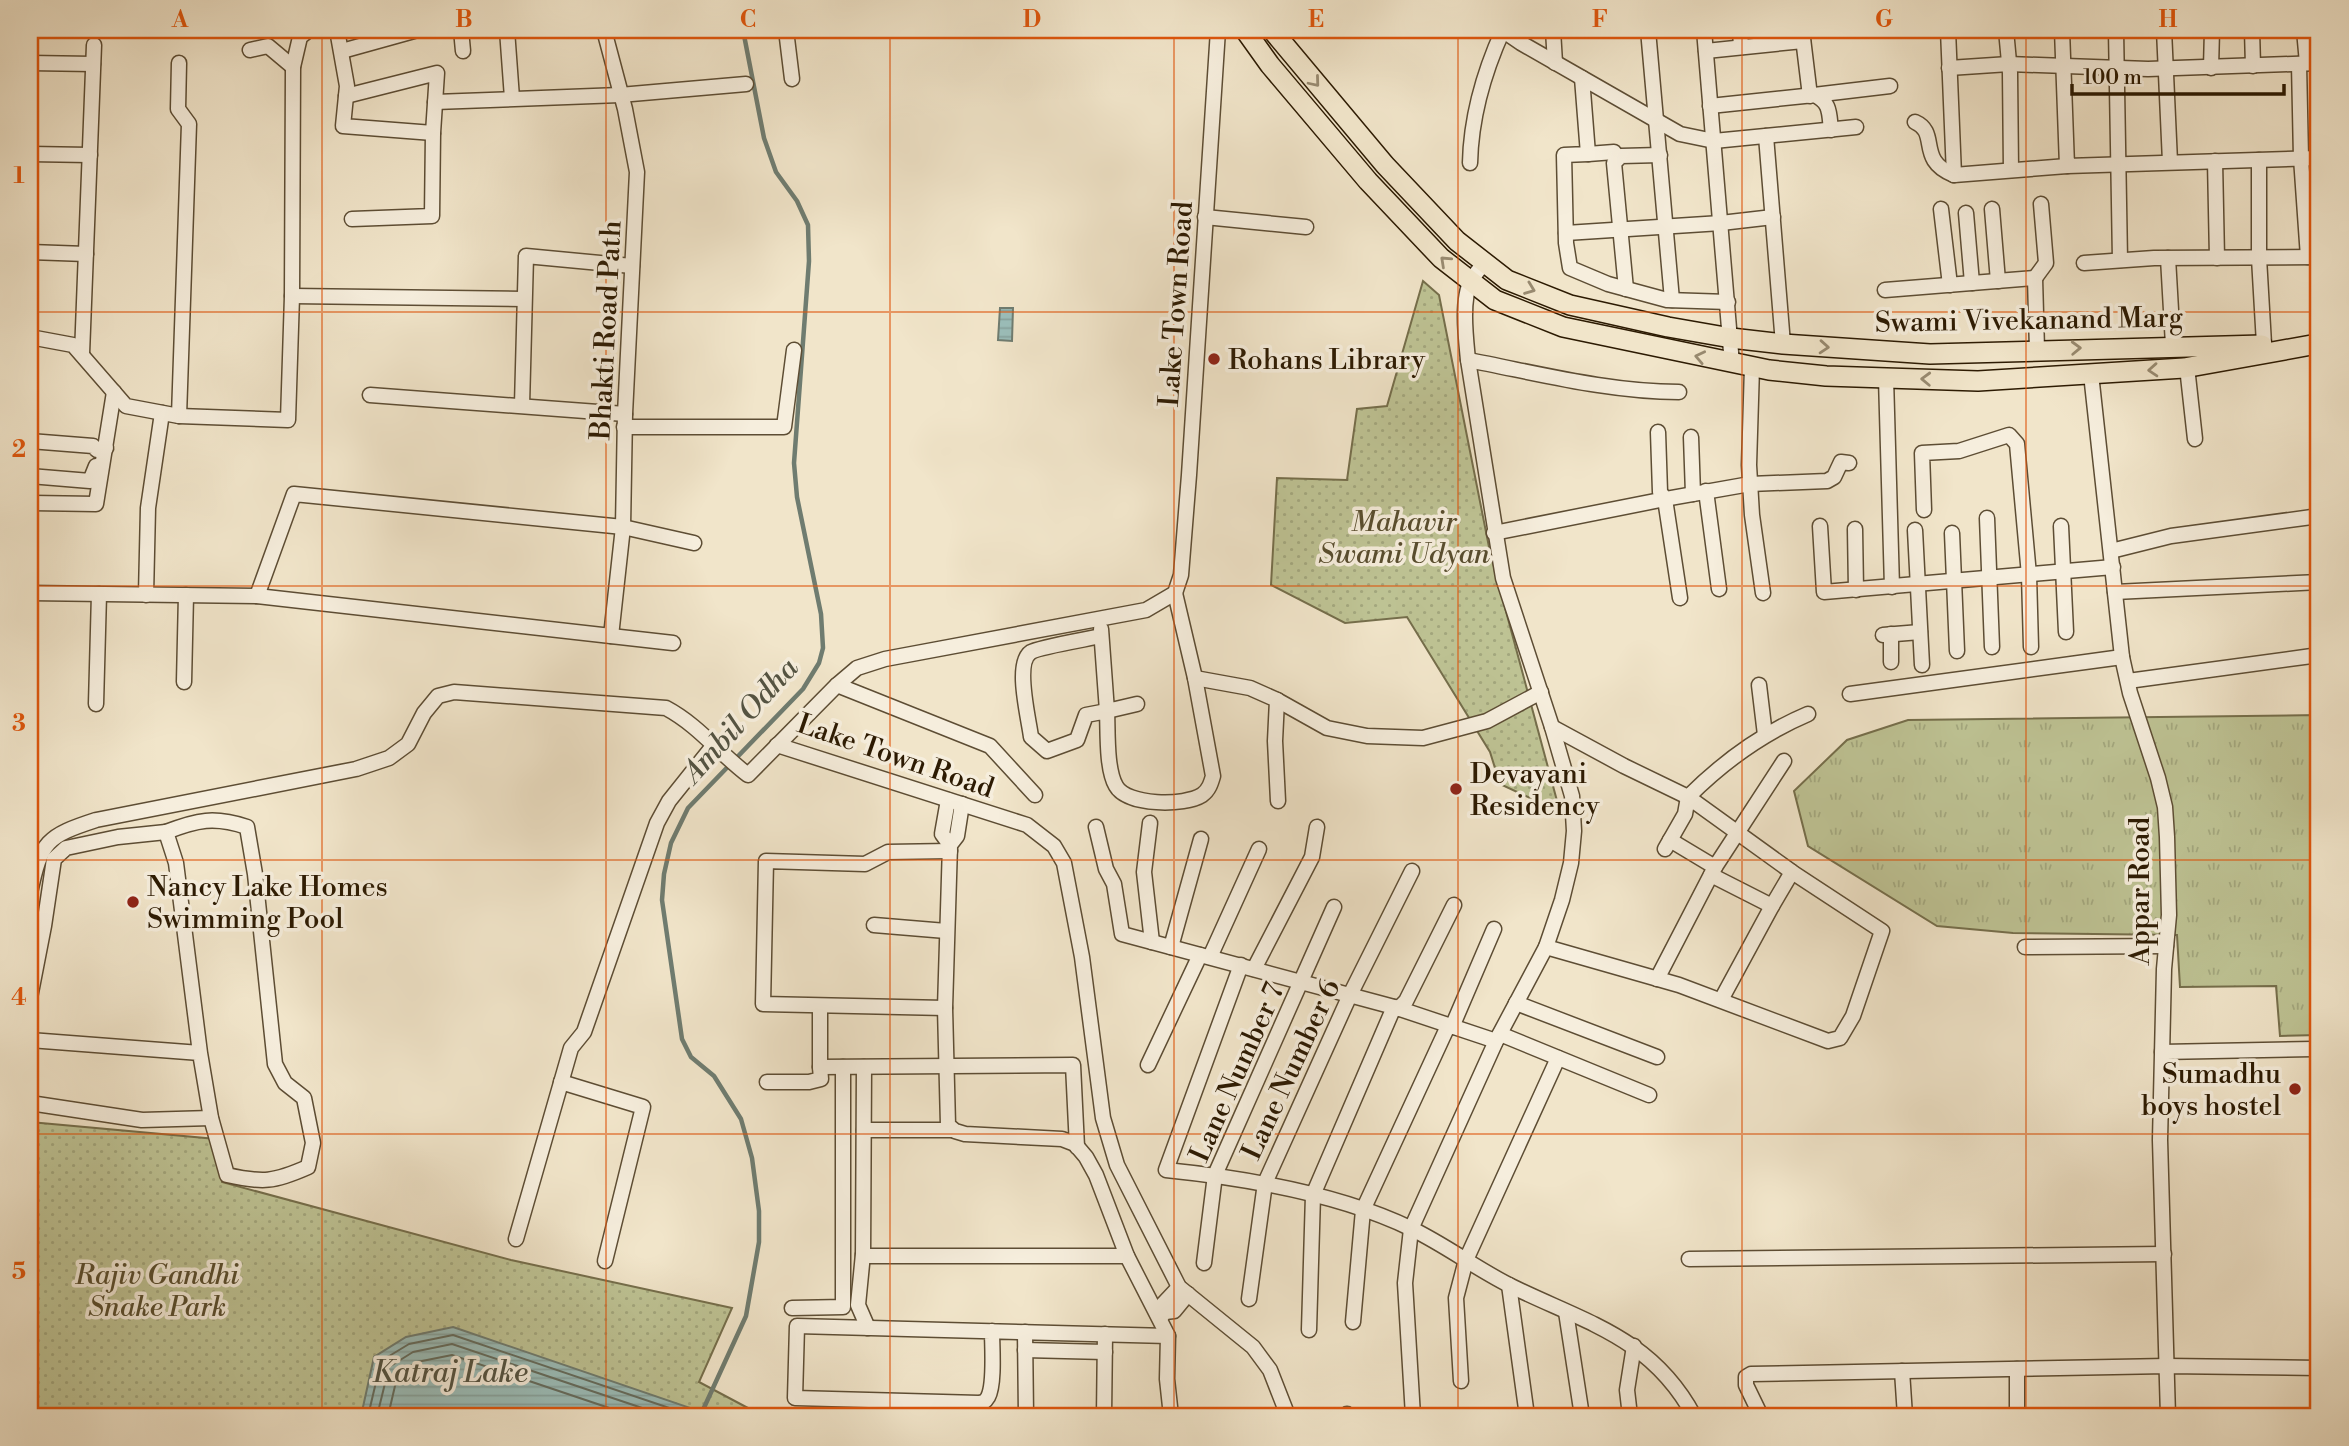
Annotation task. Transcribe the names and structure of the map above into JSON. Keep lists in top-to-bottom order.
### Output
{
  "streets": {
    "main road": ["Swami Vivekanand Marg"],
    "street": [
      "Lake Town Road",
      "Bhakti Road Path",
      "Appar Road",
      "Lane Number 6",
      "Lane Number 7"
    ]
  },
  "crossings": [
    ["Swami Vivekanand Marg", "Appar Road"]
  ],
  "water": ["Ambil Odha", "Katraj Lake"],
  "parks": ["Mahavir Swami Udyan", "Rajiv Gandhi Snake Park"],
  "places": [
    "Rohans Library",
    "Devayani Residency",
    "Nancy Lake Homes Swimming Pool",
    "Sumadhu boys hostel"
  ],
  "scale_bar": "100 m",
  "grid": {
    "columns": [
      "A",
      "B",
      "C",
      "D",
      "E",
      "F",
      "G",
      "H"
    ],
    "rows": [
      "1",
      "2",
      "3",
      "4",
      "5"
    ]
  }
}
